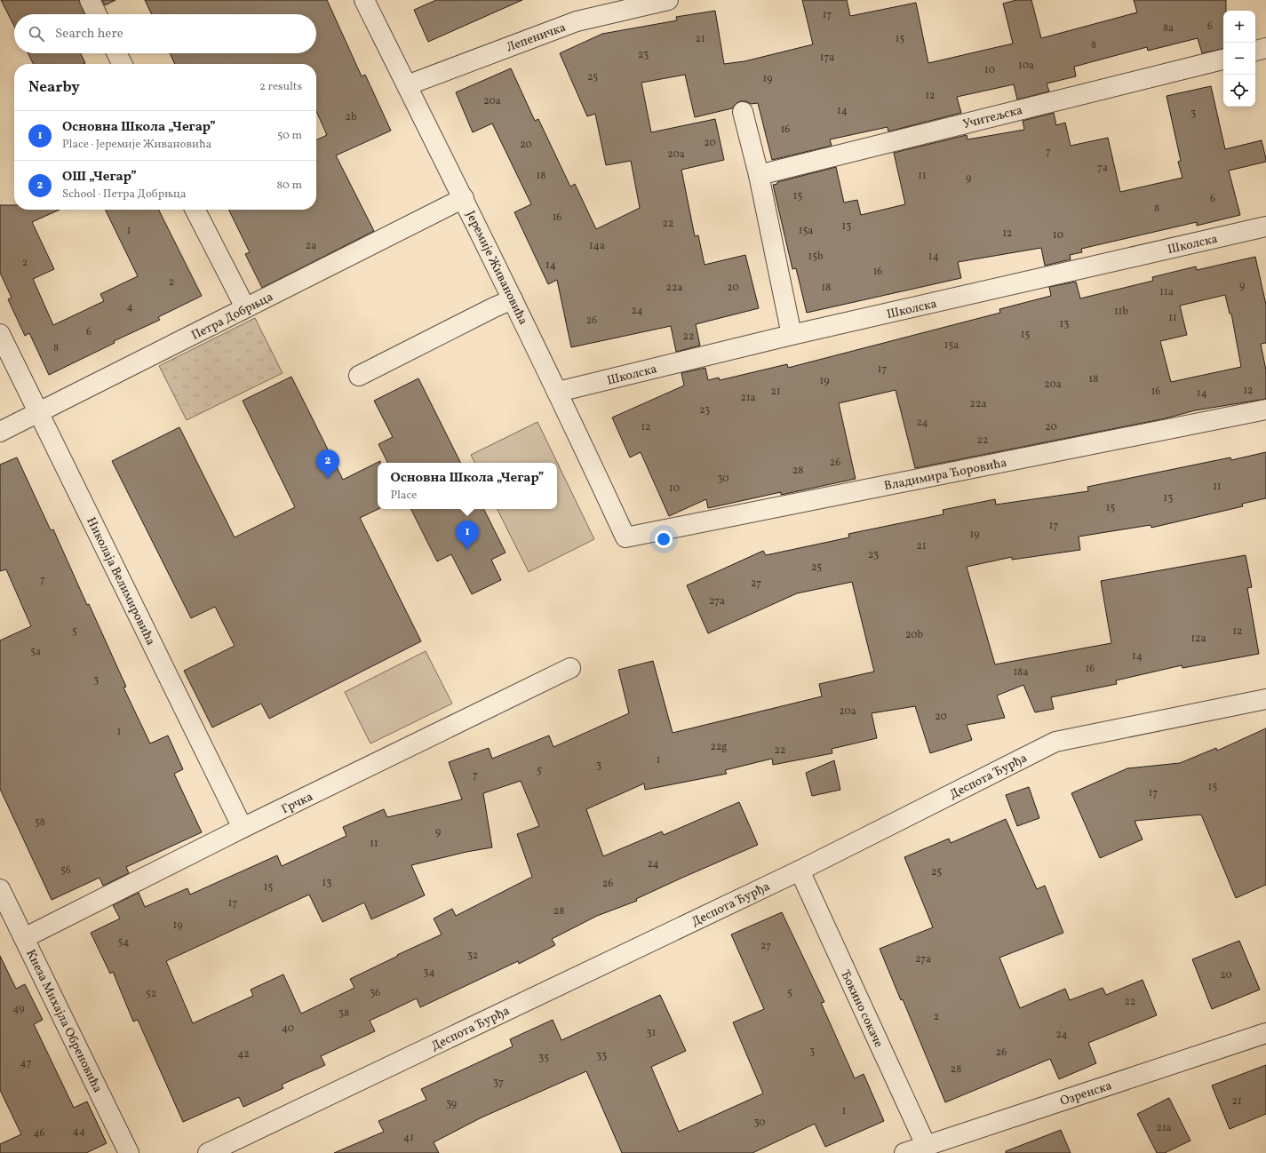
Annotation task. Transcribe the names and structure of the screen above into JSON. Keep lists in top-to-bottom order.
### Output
{
  "streets": {
    "street": [
      "Лепеничка",
      "Учитељска",
      "Школска",
      "Јеремије Живановића",
      "Петра Добрњца",
      "Владимира Ћоровића",
      "Николаја Велимировића",
      "Деспота Ђурђа",
      "Грчка",
      "Ђокино сокаче",
      "Кнеза Михајла Обреновића",
      "Озренска"
    ]
  },
  "crossings": [
    ["Лепеничка", "Јеремије Живановића"],
    ["Школска", "Јеремије Живановића"],
    ["Јеремије Живановића", "Петра Добрњца"],
    ["Јеремије Живановића", "Владимира Ћоровића"],
    ["Петра Добрњца", "Николаја Велимировића"],
    ["Николаја Велимировића", "Грчка"],
    ["Деспота Ђурђа", "Ђокино сокаче"],
    ["Грчка", "Кнеза Михајла Обреновића"],
    ["Ђокино сокаче", "Озренска"]
  ],
  "house_numbers": [
    "17",
    "6",
    "8a",
    "21",
    "15",
    "8",
    "23",
    "17a",
    "10a",
    "10",
    "25",
    "19",
    "12",
    "20a",
    "14",
    "3",
    "2b",
    "16",
    "20",
    "20",
    "7",
    "20a",
    "7a",
    "18",
    "11",
    "9",
    "15",
    "6",
    "8",
    "16",
    "22",
    "13",
    "1",
    "15a",
    "12",
    "10",
    "2a",
    "14a",
    "15b",
    "14",
    "2",
    "14",
    "16",
    "2",
    "9",
    "22a",
    "20",
    "18",
    "11a",
    "4",
    "24",
    "11b",
    "11",
    "26",
    "13",
    "6",
    "15",
    "22",
    "15a",
    "8",
    "17",
    "18",
    "19",
    "20a",
    "12",
    "21",
    "16",
    "14",
    "21a",
    "22a",
    "23",
    "24",
    "12",
    "20",
    "22",
    "26",
    "28",
    "30",
    "11",
    "10",
    "13",
    "15",
    "17",
    "19",
    "21",
    "23",
    "25",
    "7",
    "27",
    "27a",
    "5",
    "12",
    "20b",
    "12a",
    "5a",
    "14",
    "16",
    "18a",
    "3",
    "20a",
    "20",
    "1",
    "22g",
    "22",
    "1",
    "3",
    "5",
    "7",
    "15",
    "17",
    "58",
    "9",
    "11",
    "24",
    "56",
    "25",
    "13",
    "26",
    "15",
    "17",
    "28",
    "19",
    "54",
    "27",
    "32",
    "27a",
    "34",
    "20",
    "36",
    "5",
    "52",
    "22",
    "49",
    "38",
    "2",
    "40",
    "31",
    "24",
    "3",
    "26",
    "42",
    "33",
    "35",
    "47",
    "28",
    "37",
    "21",
    "39",
    "1",
    "30",
    "21a",
    "44",
    "46",
    "41"
  ],
  "page": {
    "map_buttons": ["+", "−"],
    "search": "Search here",
    "heading": ["Nearby", "2 results"],
    "list": [
      {
        "mark": "1",
        "name": "Основна Школа „Чегар”",
        "note": "Place · Јеремије Живановића",
        "value": "50 m"
      },
      {
        "mark": "2",
        "name": "ОШ „Чегар”",
        "note": "School · Петра Добрњца",
        "value": "80 m"
      }
    ],
    "pins": ["2", "1"],
    "popup": ["Основна Школа „Чегар”", "Place"]
  }
}
